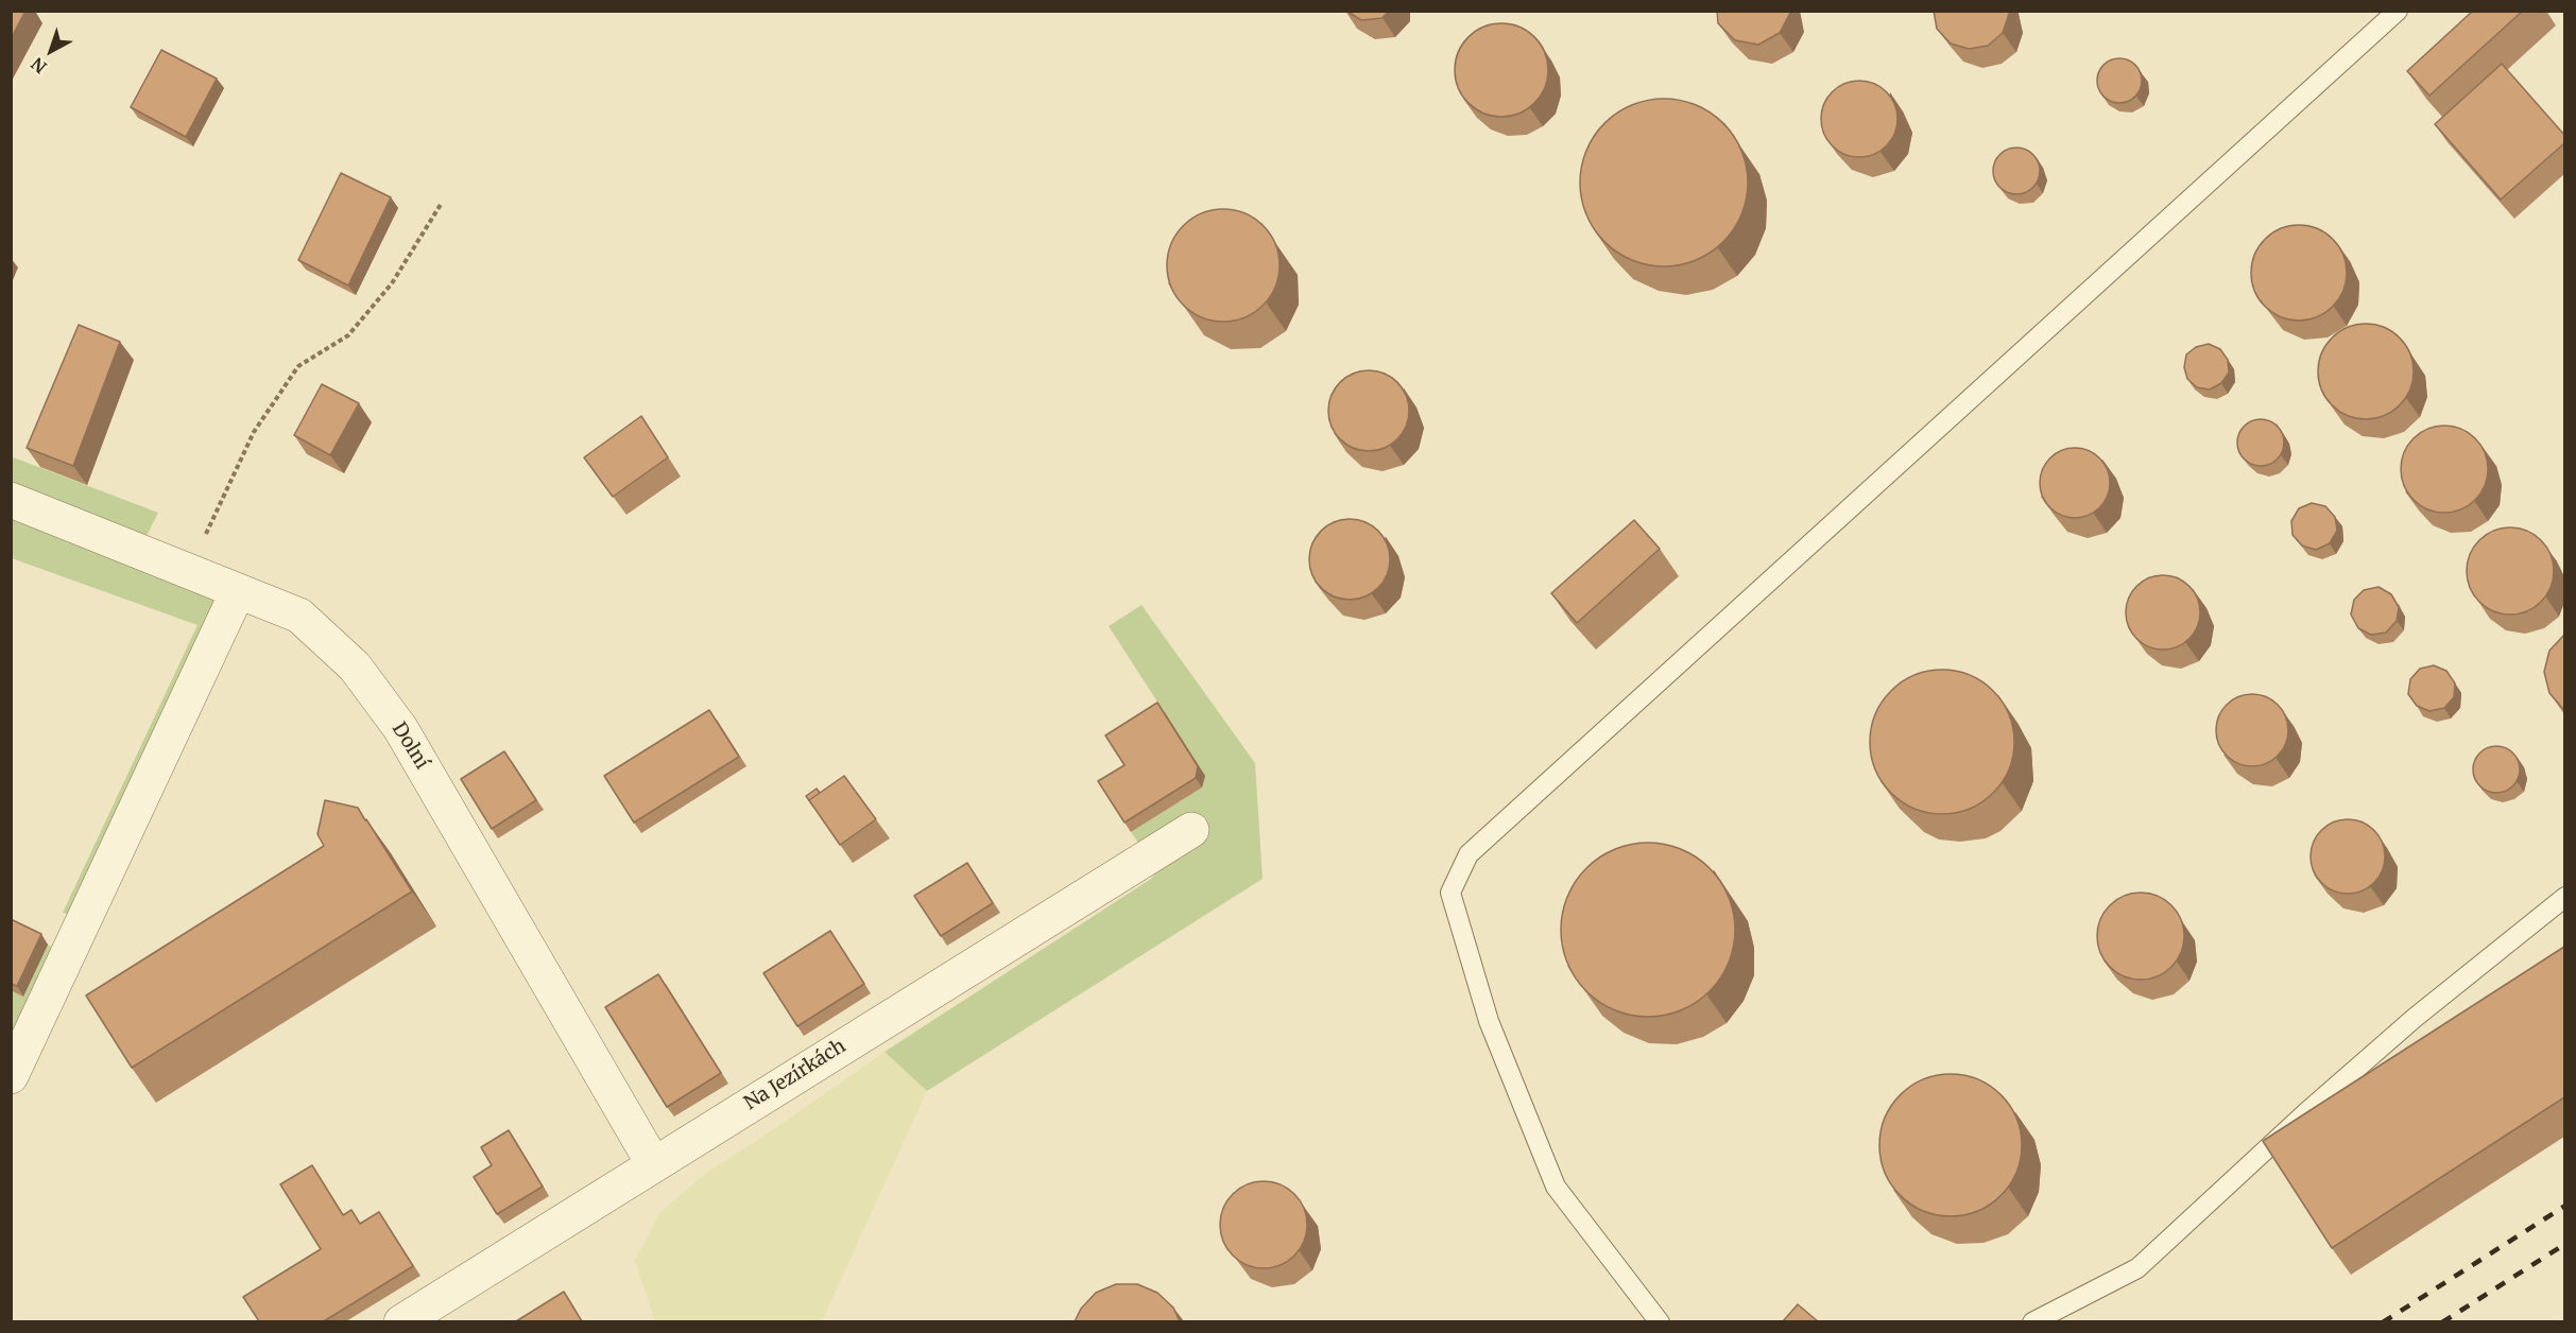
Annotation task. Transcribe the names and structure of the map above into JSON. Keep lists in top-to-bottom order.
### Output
{
  "streets": {
    "street": ["Dolní", "Na Jezírkách"]
  },
  "crossings": [
    ["Dolní", "Na Jezírkách"]
  ],
  "north": "bottom left"
}
